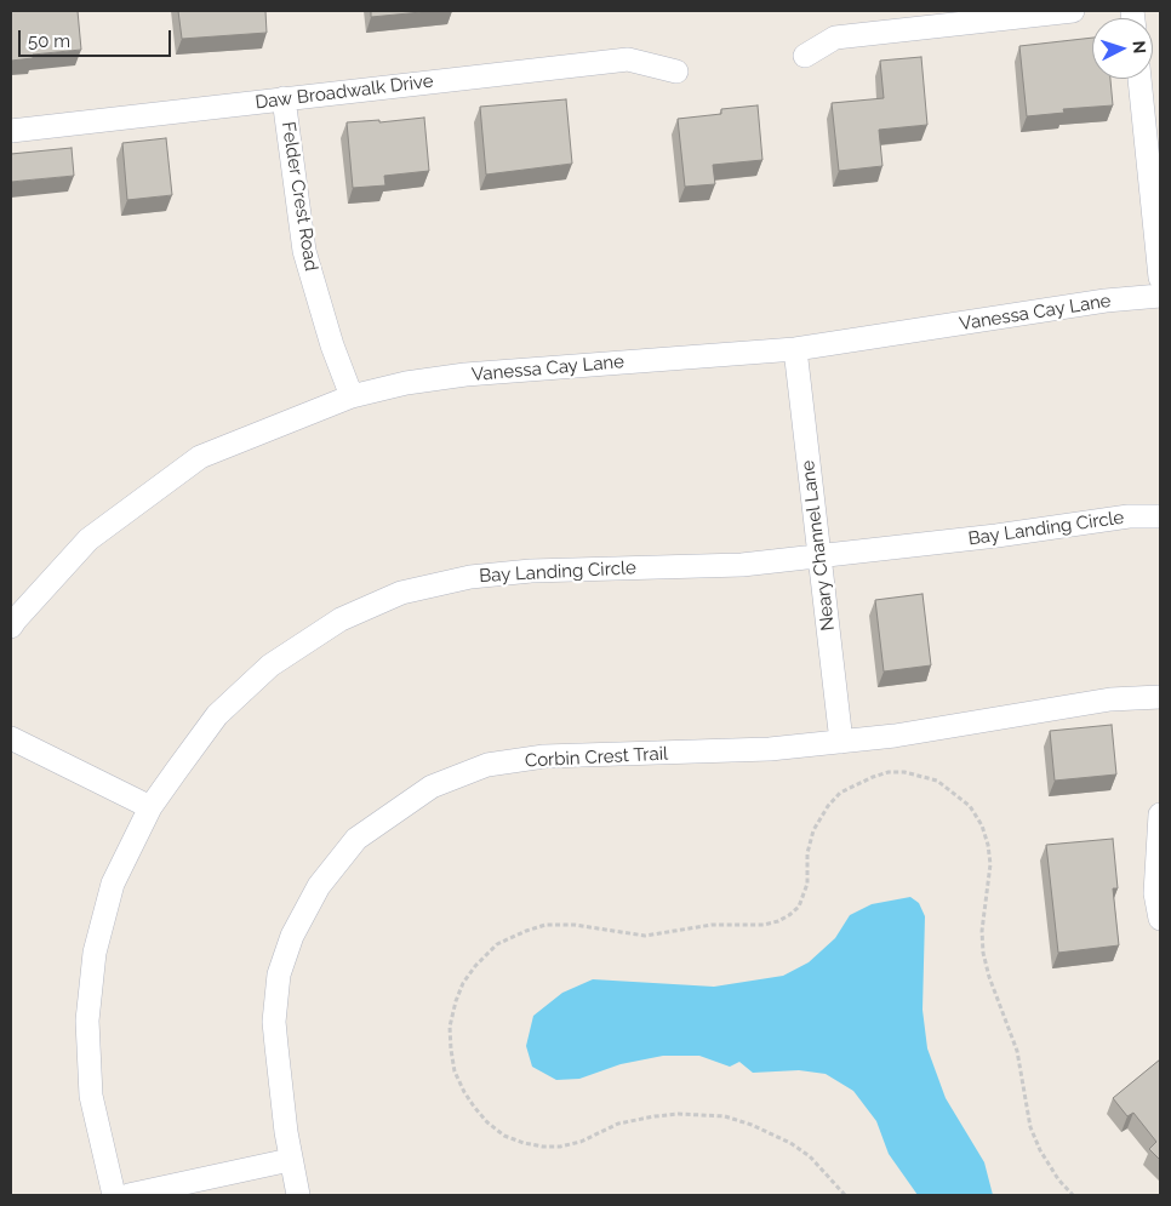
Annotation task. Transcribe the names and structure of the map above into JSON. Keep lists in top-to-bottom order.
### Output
{
  "streets": {
    "street": [
      "Daw Broadwalk Drive",
      "Felder Crest Road",
      "Vanessa Cay Lane",
      "Bay Landing Circle",
      "Neary Channel Lane",
      "Corbin Crest Trail"
    ]
  },
  "crossings": [
    ["Daw Broadwalk Drive", "Felder Crest Road"],
    ["Felder Crest Road", "Vanessa Cay Lane"],
    ["Vanessa Cay Lane", "Neary Channel Lane"],
    ["Bay Landing Circle", "Neary Channel Lane"],
    ["Neary Channel Lane", "Corbin Crest Trail"]
  ],
  "scale_bar": "50 m",
  "north": "right"
}
